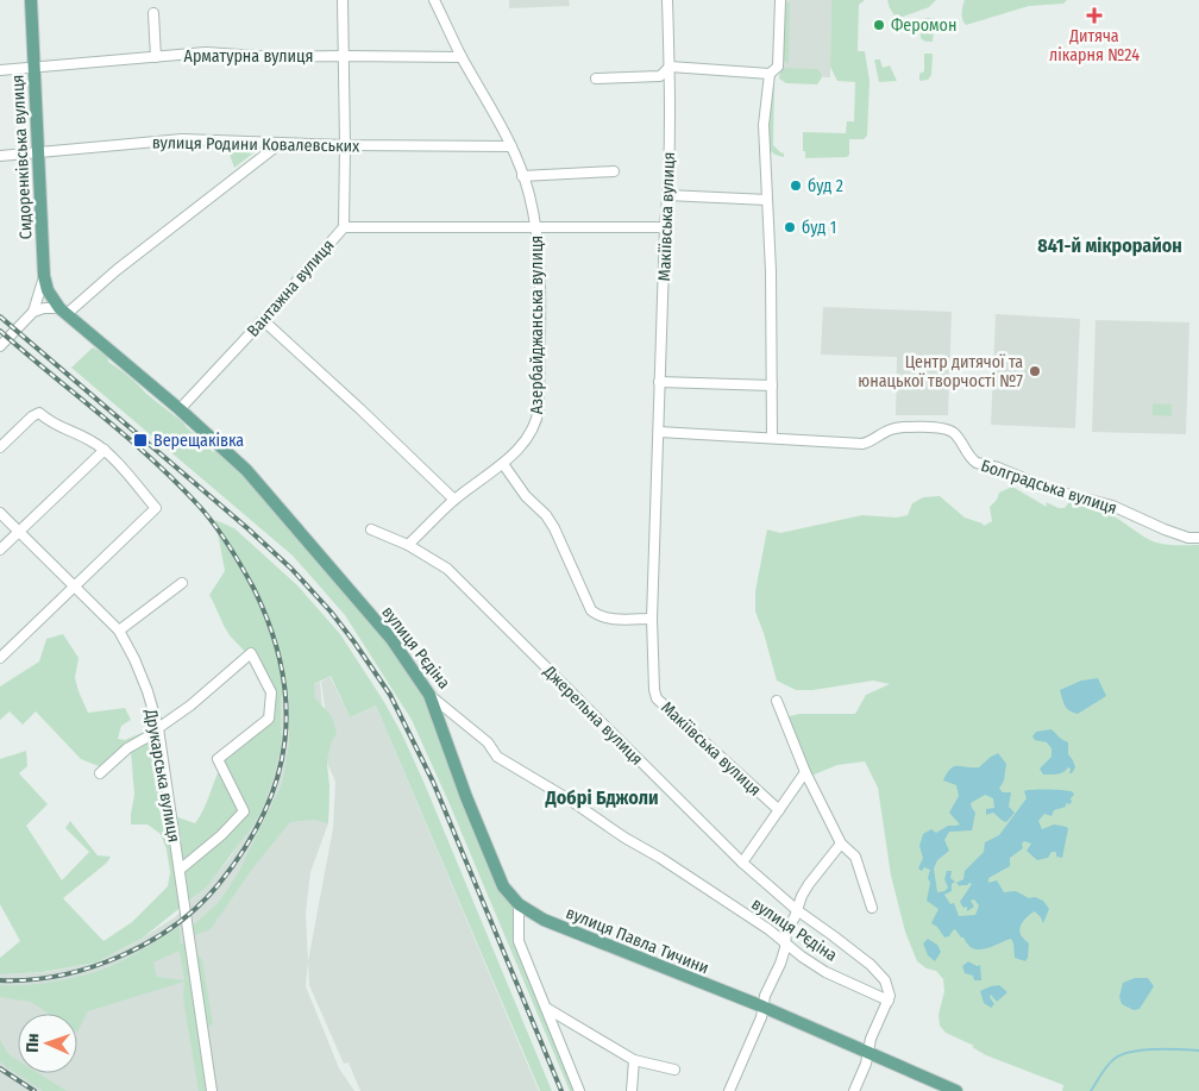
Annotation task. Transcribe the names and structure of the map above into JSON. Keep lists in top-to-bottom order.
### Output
{
  "streets": {
    "main road": ["Сидоренківська вулиця", "вулиця Рєдіна", "вулиця Павла Тичини"],
    "street": [
      "Арматурна вулиця",
      "вулиця Родини Ковалевських",
      "Макіївська вулиця",
      "Вантажна вулиця",
      "Азербайджанська вулиця",
      "Болградська вулиця",
      "Джерельна вулиця",
      "Друкарська вулиця"
    ]
  },
  "crossings": [
    ["Арматурна вулиця", "Сидоренківська вулиця"],
    ["Арматурна вулиця", "Вантажна вулиця"],
    ["Арматурна вулиця", "Азербайджанська вулиця"],
    ["вулиця Родини Ковалевських", "Сидоренківська вулиця"],
    ["вулиця Родини Ковалевських", "Вантажна вулиця"],
    ["вулиця Родини Ковалевських", "Азербайджанська вулиця"],
    ["Сидоренківська вулиця", "вулиця Рєдіна"],
    ["Вантажна вулиця", "вулиця Рєдіна"],
    ["Азербайджанська вулиця", "Джерельна вулиця"],
    ["вулиця Рєдіна", "Джерельна вулиця"],
    ["вулиця Рєдіна", "вулиця Павла Тичини"]
  ],
  "districts": ["841-й мікрорайон", "Добрі Бджоли"],
  "places": {
    "health": ["Дитяча лікарня №24"],
    "other": [
      "Феромон",
      "буд 2",
      "буд 1",
      "Центр дитячої та юнацької творчості №7"
    ],
    "transit": ["Верещаківка"]
  },
  "north": "left"
}
